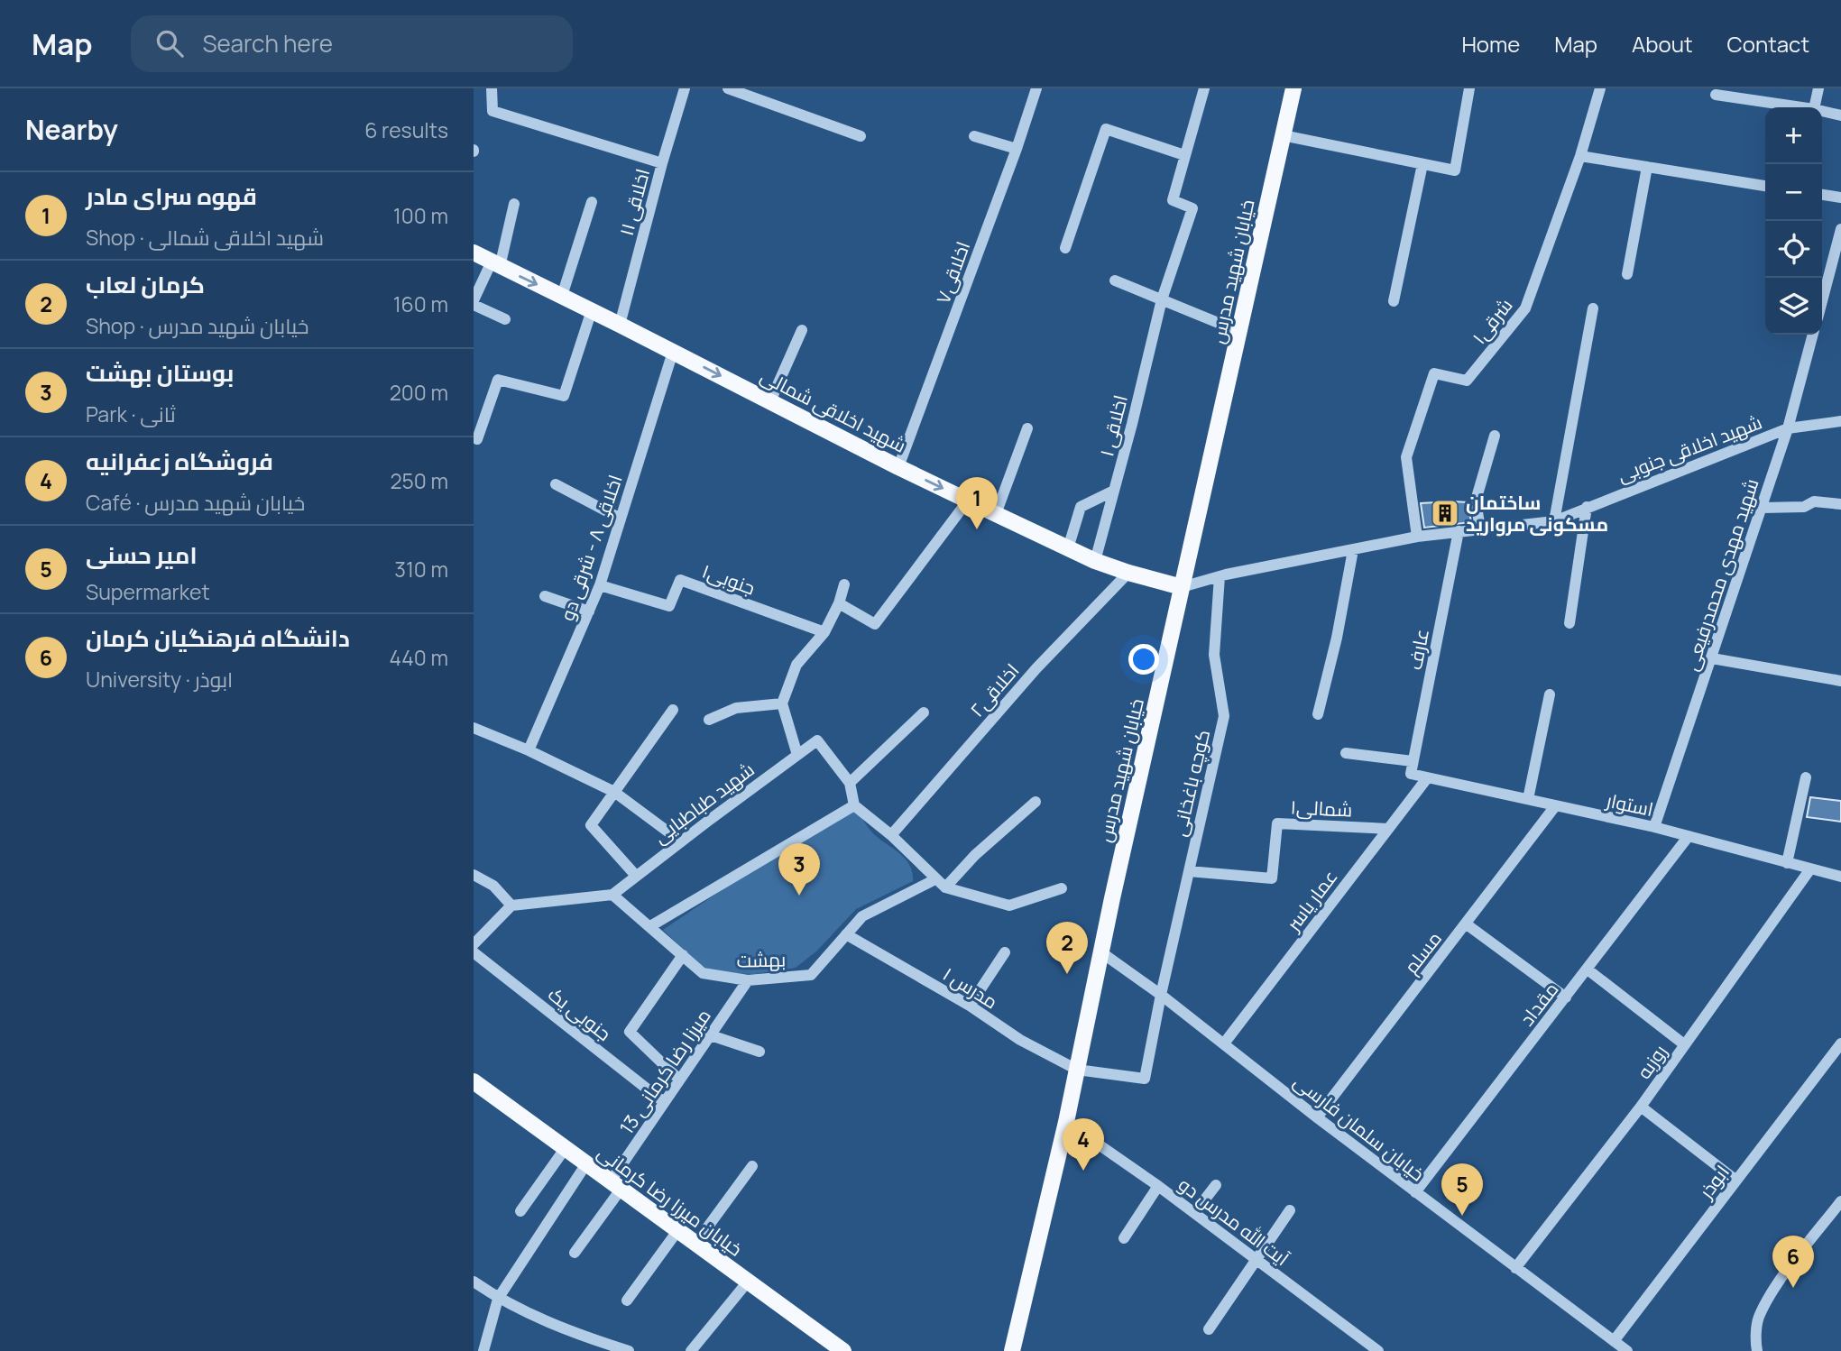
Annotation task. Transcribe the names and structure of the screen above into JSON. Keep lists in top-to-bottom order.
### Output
{
  "streets": {
    "main road": ["خیابان شهید مدرس", "شهید اخلاقی شمالی", "خیابان میرزا رضا کرمانی"],
    "street": [
      "اخلاقی ۱۱",
      "اخلاقی۷",
      "شرقی۱",
      "اخلاقی ۱",
      "شهید اخلاقی جنوبی",
      "اخلاقی ۸ - شرقی دو",
      "شهید مهدی محمدرفیعی",
      "جنوبی۱",
      "عارف",
      "اخلاقی۲",
      "کوچه باغخانی",
      "شهید طباطبایی",
      "استوار",
      "شمالی۱",
      "عمار یاسر",
      "مسلم",
      "بهشت",
      "مدرس ۱",
      "مقداد",
      "جنوبی یک",
      "روزبه",
      "میرزا رضا کرمانی 13",
      "خیابان سلمان فارسی",
      "ابوذر",
      "آیت الله مدرس دو"
    ]
  },
  "crossings": [
    ["اخلاقی ۱۱", "شهید اخلاقی شمالی"],
    ["خیابان شهید مدرس", "شهید اخلاقی شمالی"],
    ["خیابان شهید مدرس", "شهید اخلاقی جنوبی"],
    ["خیابان شهید مدرس", "کوچه باغخانی"],
    ["خیابان شهید مدرس", "مدرس ۱"],
    ["خیابان شهید مدرس", "خیابان سلمان فارسی"],
    ["خیابان شهید مدرس", "آیت الله مدرس دو"],
    ["اخلاقی۷", "شهید اخلاقی شمالی"],
    ["شرقی۱", "شهید اخلاقی جنوبی"],
    ["شهید اخلاقی شمالی", "اخلاقی ۱"],
    ["شهید اخلاقی شمالی", "شهید اخلاقی جنوبی"],
    ["شهید اخلاقی شمالی", "اخلاقی ۸ - شرقی دو"],
    ["شهید اخلاقی شمالی", "اخلاقی۲"],
    ["شهید اخلاقی جنوبی", "شهید مهدی محمدرفیعی"],
    ["شهید اخلاقی جنوبی", "عارف"],
    ["شهید اخلاقی جنوبی", "کوچه باغخانی"],
    ["اخلاقی ۸ - شرقی دو", "جنوبی۱"],
    ["شهید مهدی محمدرفیعی", "استوار"],
    ["عارف", "استوار"],
    ["کوچه باغخانی", "شمالی۱"],
    ["کوچه باغخانی", "مدرس ۱"],
    ["کوچه باغخانی", "خیابان سلمان فارسی"],
    ["شهید طباطبایی", "بهشت"],
    ["استوار", "عمار یاسر"],
    ["استوار", "مسلم"],
    ["استوار", "مقداد"],
    ["استوار", "روزبه"],
    ["شمالی۱", "عمار یاسر"],
    ["عمار یاسر", "خیابان سلمان فارسی"],
    ["مسلم", "خیابان سلمان فارسی"],
    ["بهشت", "مدرس ۱"],
    ["بهشت", "میرزا رضا کرمانی 13"],
    ["مقداد", "خیابان سلمان فارسی"],
    ["جنوبی یک", "میرزا رضا کرمانی 13"],
    ["روزبه", "خیابان سلمان فارسی"],
    ["میرزا رضا کرمانی 13", "خیابان میرزا رضا کرمانی"],
    ["خیابان سلمان فارسی", "ابوذر"]
  ],
  "places": {
    "building": ["ساختمان مسکونی مروارید"]
  },
  "page": {
    "header": "Map",
    "search": "Search here",
    "nav": [
      "Home",
      "Map",
      "About",
      "Contact"
    ],
    "heading": ["Nearby", "6 results"],
    "map_buttons": ["+", "−"],
    "list": [
      {
        "mark": "1",
        "name": "قهوه سرای مادر",
        "note": "Shop · شهید اخلاقی شمالی",
        "value": "100 m"
      },
      {
        "mark": "2",
        "name": "کرمان لعاب",
        "note": "Shop · خیابان شهید مدرس",
        "value": "160 m"
      },
      {
        "mark": "3",
        "name": "بوستان بهشت",
        "note": "Park · ثانی",
        "value": "200 m"
      },
      {
        "mark": "4",
        "name": "فروشگاه زعفرانیه",
        "note": "Café · خیابان شهید مدرس",
        "value": "250 m"
      },
      {
        "mark": "5",
        "name": "امیر حسنی",
        "note": "Supermarket",
        "value": "310 m"
      },
      {
        "mark": "6",
        "name": "دانشگاه فرهنگیان کرمان",
        "note": "University · ابوذر",
        "value": "440 m"
      }
    ],
    "pins": [
      "1",
      "3",
      "2",
      "4",
      "5",
      "6"
    ]
  }
}
